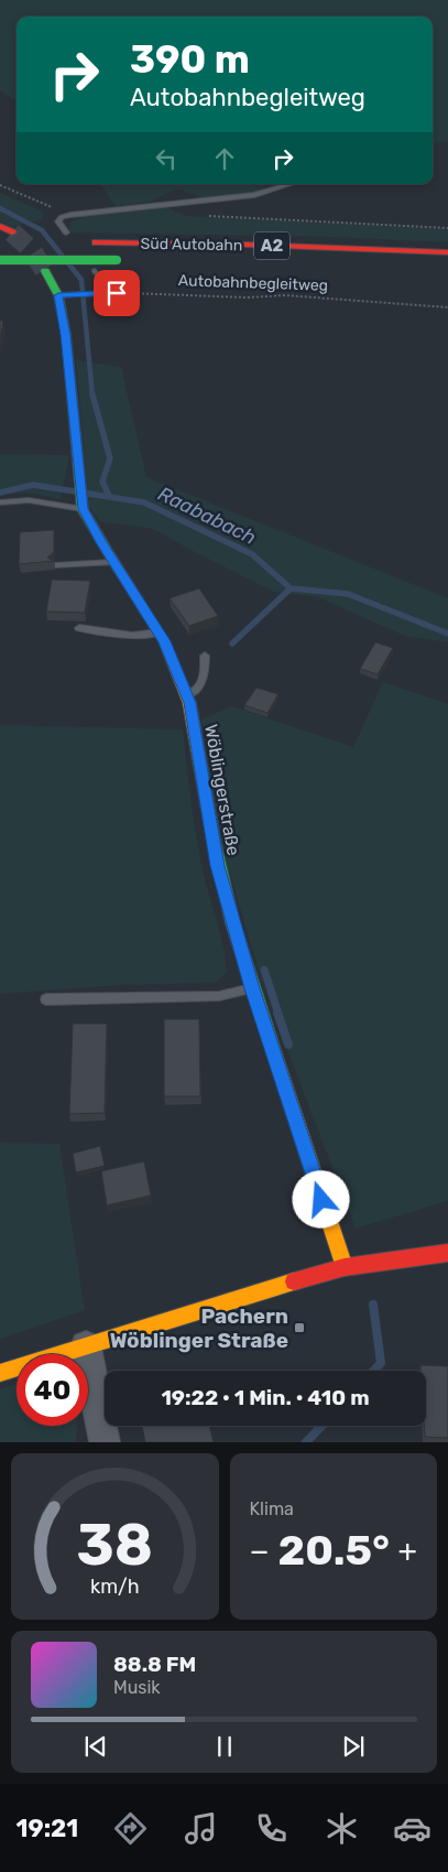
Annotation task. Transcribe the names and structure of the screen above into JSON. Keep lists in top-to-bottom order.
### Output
{
  "streets": {
    "main road": ["Süd Autobahn", "A2", "Wöblingerstraße"],
    "path": ["Autobahnbegleitweg"]
  },
  "water": ["Raababach"],
  "places": {
    "transit": ["Pachern Wöblinger Straße"]
  },
  "page": {
    "turn": ["390 m", "Autobahnbegleitweg"],
    "limit": "40",
    "trip": "19:22 · 1 Min. · 410 m",
    "tile": "Klima",
    "heat": ["−", "20.5°", "+"],
    "song": ["88.8 FM", "Musik"],
    "tabs": "19:21",
    "gauge": ["38", "km/h"]
  }
}
